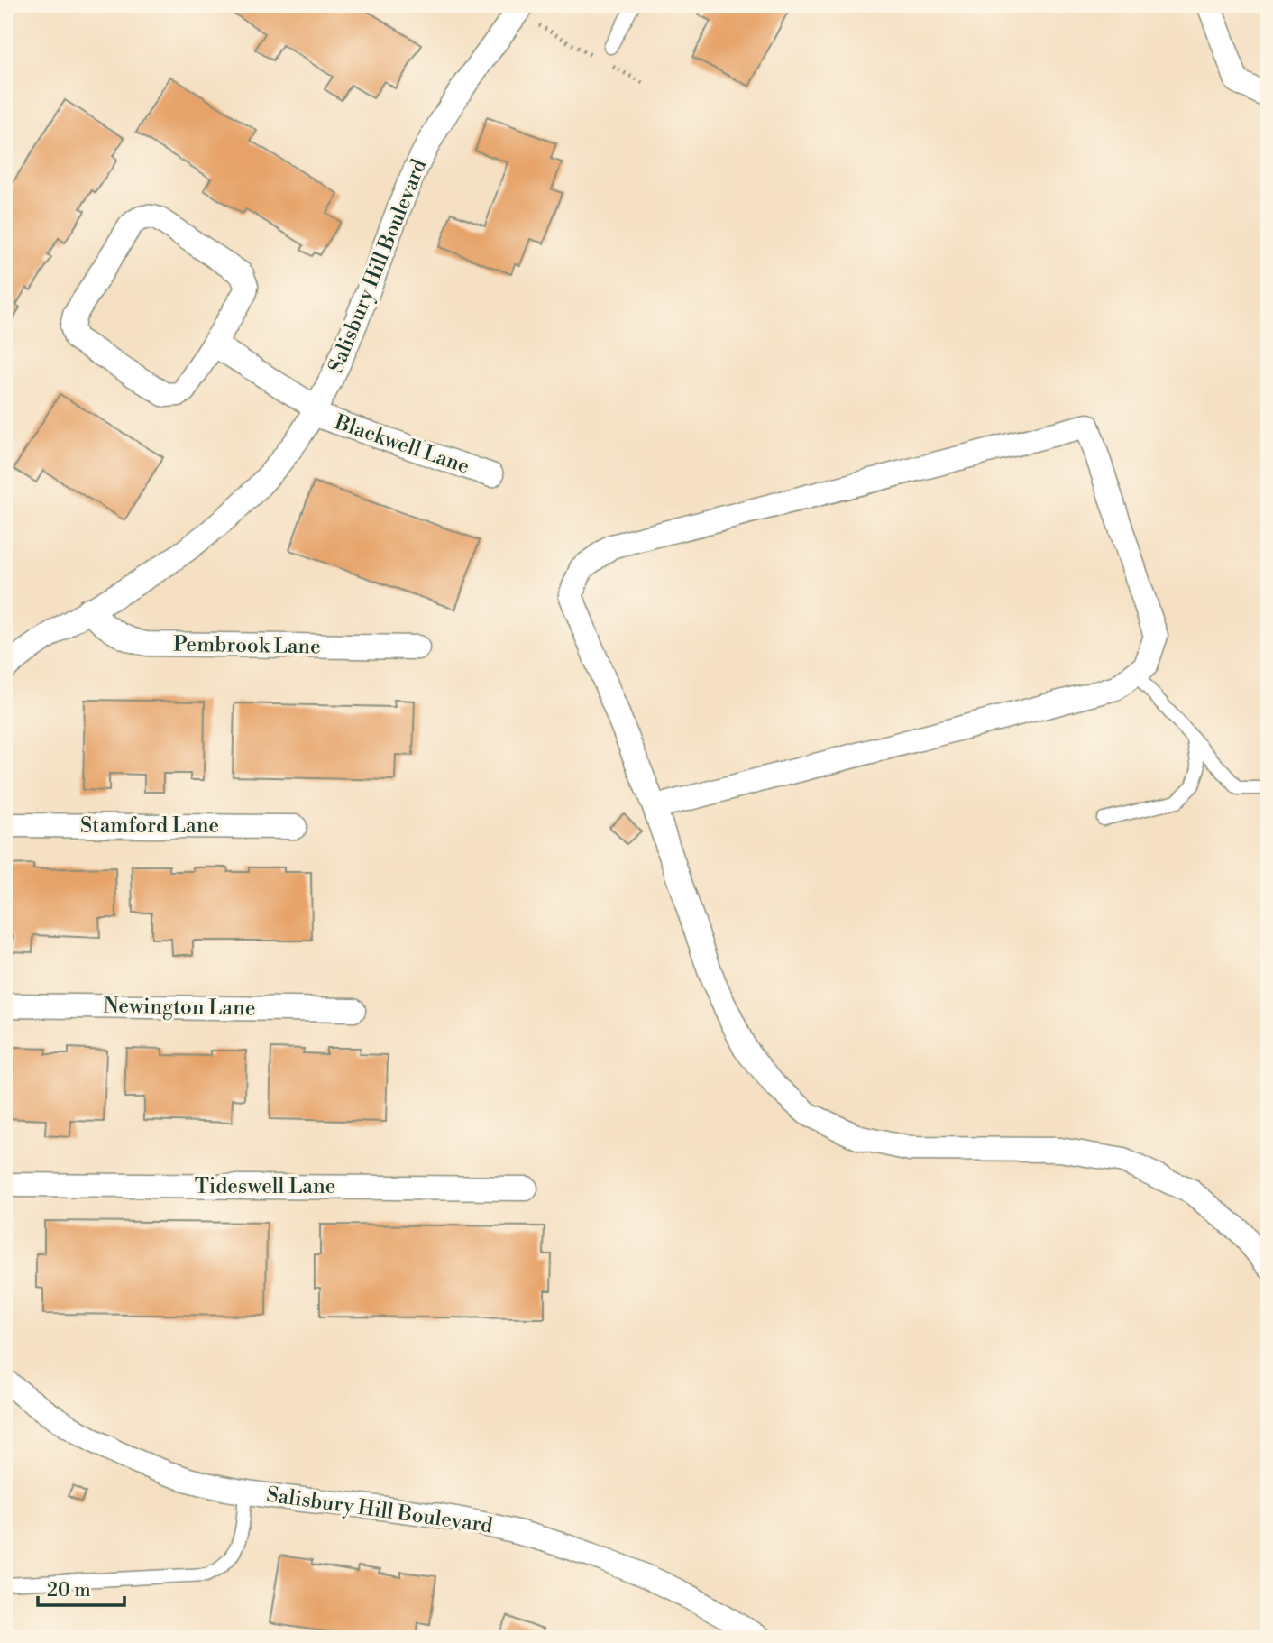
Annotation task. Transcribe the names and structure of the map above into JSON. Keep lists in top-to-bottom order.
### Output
{
  "streets": {
    "street": [
      "Salisbury Hill Boulevard",
      "Blackwell Lane",
      "Pembrook Lane",
      "Stamford Lane",
      "Newington Lane",
      "Tideswell Lane"
    ]
  },
  "crossings": [
    ["Salisbury Hill Boulevard", "Blackwell Lane"],
    ["Salisbury Hill Boulevard", "Pembrook Lane"]
  ],
  "scale_bar": "20 m"
}
